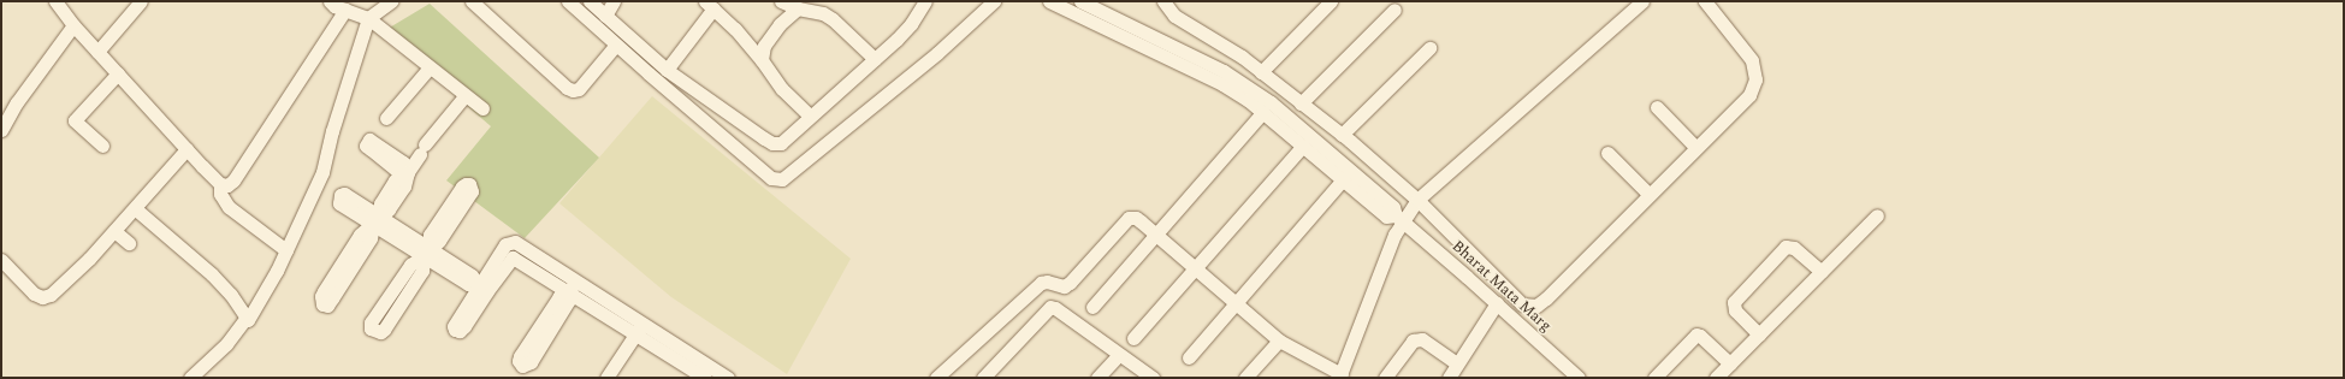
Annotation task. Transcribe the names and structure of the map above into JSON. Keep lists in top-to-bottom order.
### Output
{
  "streets": {
    "street": ["Bharat Mata Marg"]
  }
}
